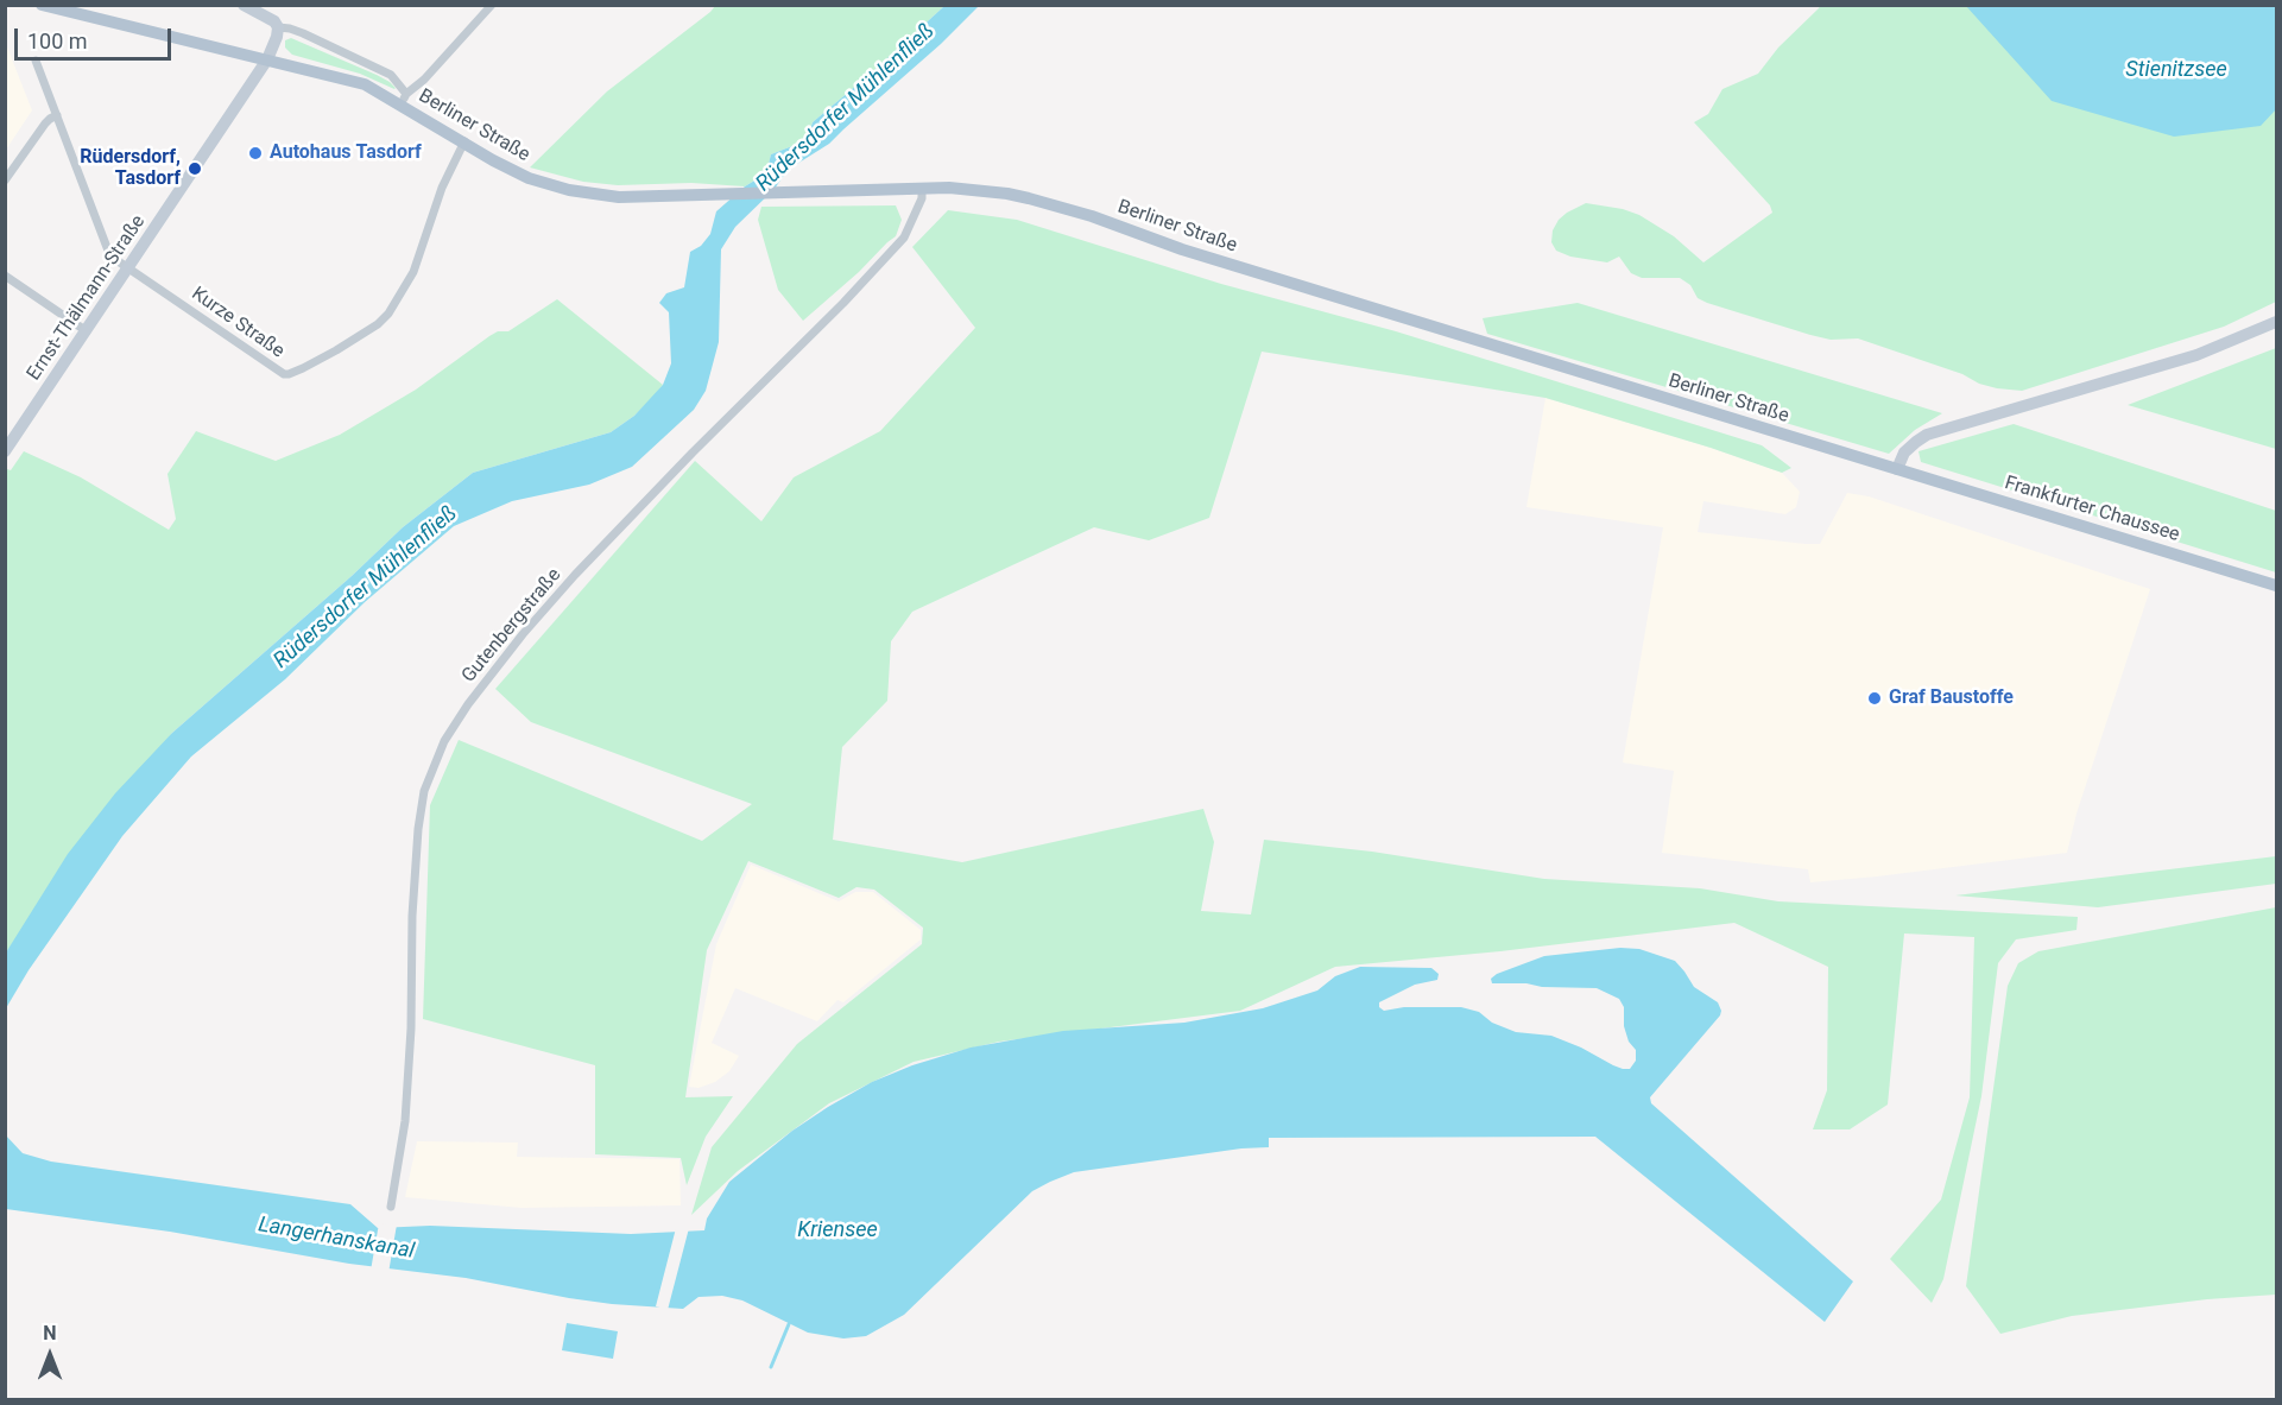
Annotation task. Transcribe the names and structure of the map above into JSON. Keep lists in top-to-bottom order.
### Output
{
  "streets": {
    "main road": ["Berliner Straße", "Ernst-Thälmann-Straße", "Frankfurter Chaussee"],
    "street": ["Kurze Straße", "Gutenbergstraße"]
  },
  "crossings": [
    ["Berliner Straße", "Ernst-Thälmann-Straße"],
    ["Berliner Straße", "Kurze Straße"],
    ["Berliner Straße", "Frankfurter Chaussee"],
    ["Berliner Straße", "Gutenbergstraße"],
    ["Ernst-Thälmann-Straße", "Kurze Straße"]
  ],
  "water": [
    "Stienitzsee",
    "Rüdersdorfer Mühlenfließ",
    "Kriensee",
    "Langerhanskanal"
  ],
  "places": ["Autohaus Tasdorf", "Rüdersdorf, Tasdorf", "Graf Baustoffe"],
  "scale_bar": "100 m",
  "north": "top"
}
